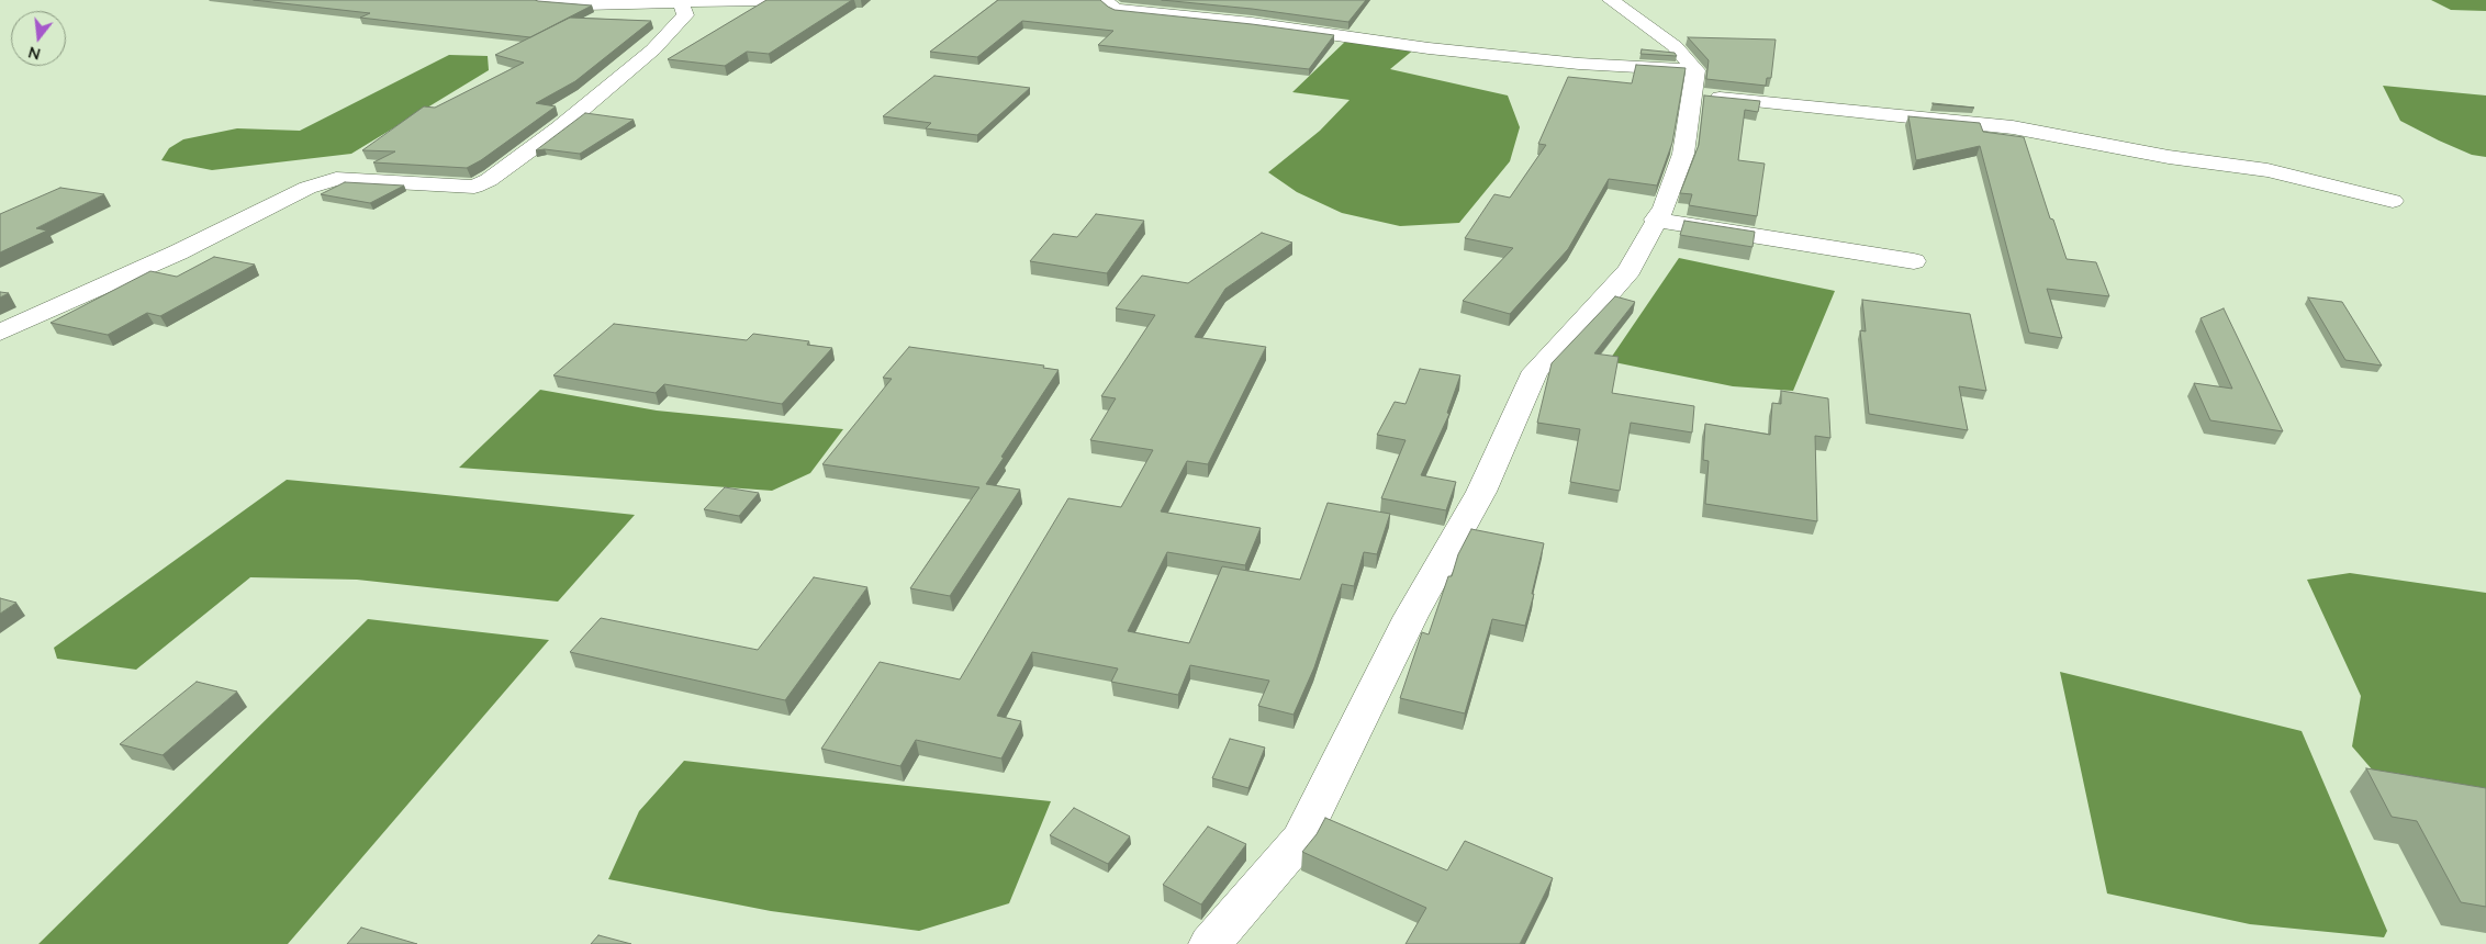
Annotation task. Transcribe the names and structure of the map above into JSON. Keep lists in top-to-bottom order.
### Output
{
  "north": "bottom"
}
